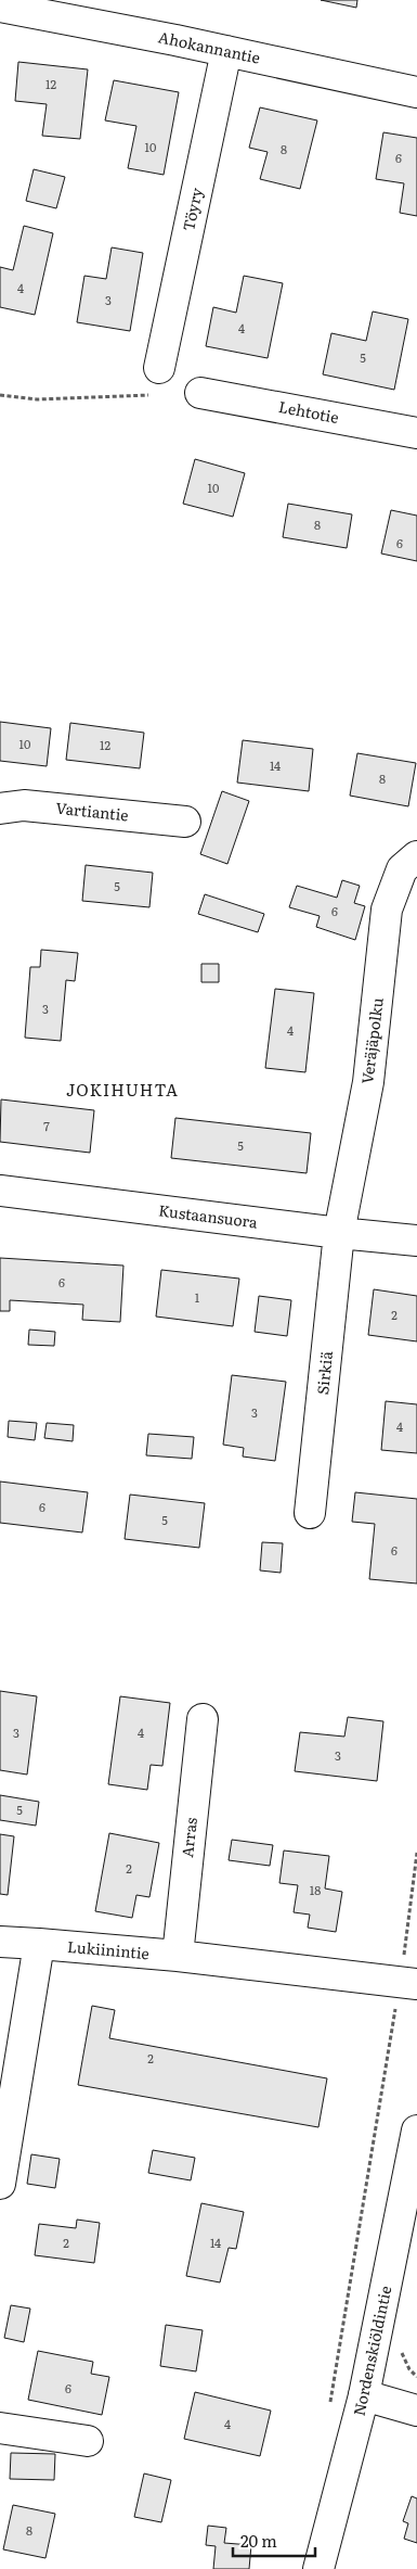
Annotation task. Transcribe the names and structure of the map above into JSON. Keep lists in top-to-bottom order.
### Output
{
  "streets": {
    "street": [
      "Ahokannantie",
      "Töyry",
      "Lehtotie",
      "Vartiantie",
      "Veräjäpolku",
      "Kustaansuora",
      "Sirkiä",
      "Arras",
      "Lukiinintie",
      "Nordenskiöldintie"
    ]
  },
  "crossings": [
    ["Ahokannantie", "Töyry"],
    ["Veräjäpolku", "Kustaansuora"],
    ["Veräjäpolku", "Sirkiä"],
    ["Kustaansuora", "Sirkiä"],
    ["Arras", "Lukiinintie"]
  ],
  "districts": ["JOKIHUHTA"],
  "house_numbers": [
    "12",
    "10",
    "8",
    "6",
    "4",
    "3",
    "4",
    "5",
    "10",
    "8",
    "6",
    "10",
    "12",
    "14",
    "8",
    "5",
    "6",
    "3",
    "4",
    "7",
    "5",
    "6",
    "1",
    "2",
    "3",
    "4",
    "6",
    "5",
    "6",
    "3",
    "4",
    "3",
    "5",
    "2",
    "18",
    "2",
    "2",
    "14",
    "6",
    "4",
    "8"
  ],
  "scale_bar": "20 m"
}
